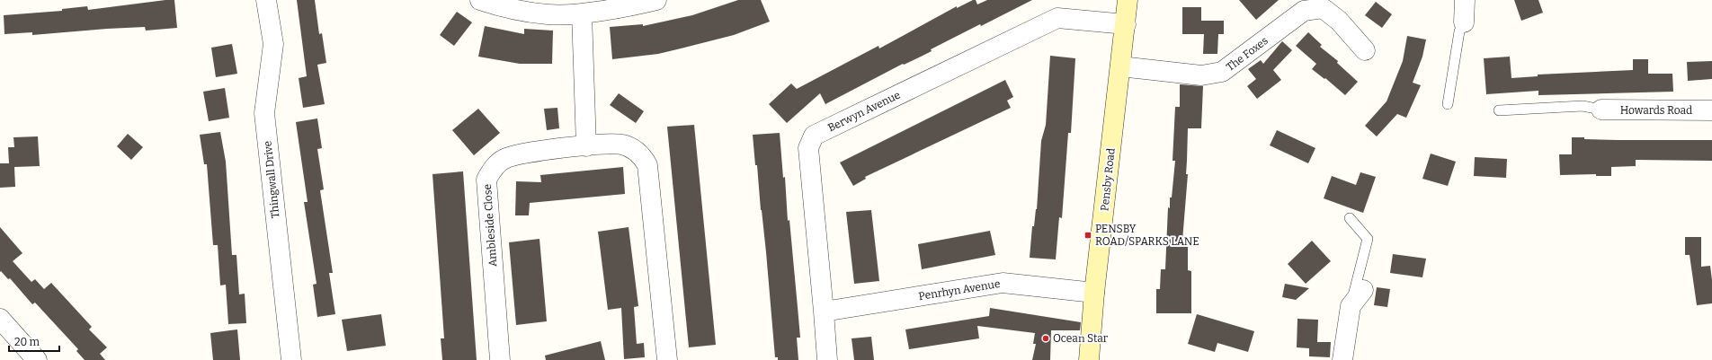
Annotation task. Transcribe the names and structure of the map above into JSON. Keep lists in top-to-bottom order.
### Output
{
  "streets": {
    "main road": ["Pensby Road"],
    "street": [
      "The Foxes",
      "Howards Road",
      "Berwyn Avenue",
      "Thingwall Drive",
      "Ambleside Close",
      "Penrhyn Avenue"
    ]
  },
  "crossings": [
    ["The Foxes", "Pensby Road"],
    ["Berwyn Avenue", "Pensby Road"],
    ["Berwyn Avenue", "Penrhyn Avenue"],
    ["Pensby Road", "Penrhyn Avenue"]
  ],
  "places": {
    "transit": ["PENSBY ROAD/SPARKS LANE"],
    "other": ["Ocean Star"]
  },
  "scale_bar": "20 m"
}
